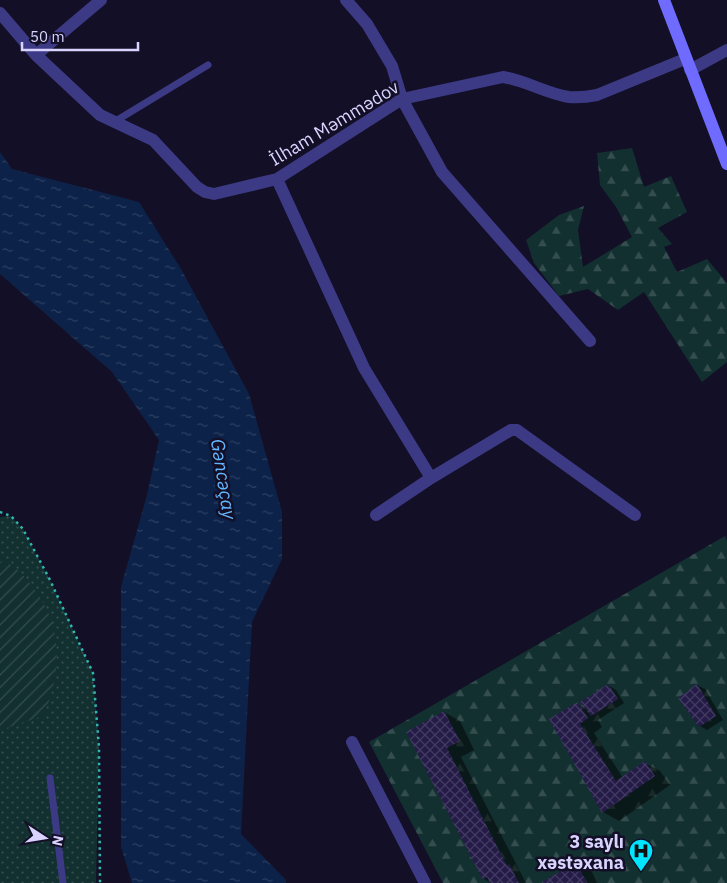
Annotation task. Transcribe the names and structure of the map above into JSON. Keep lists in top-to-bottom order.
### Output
{
  "streets": {
    "street": ["İlham Məmmədov"]
  },
  "water": ["Gəncəçay"],
  "places": {
    "hospital": ["3 saylı xəstəxana"]
  },
  "scale_bar": "50 m",
  "north": "right"
}
